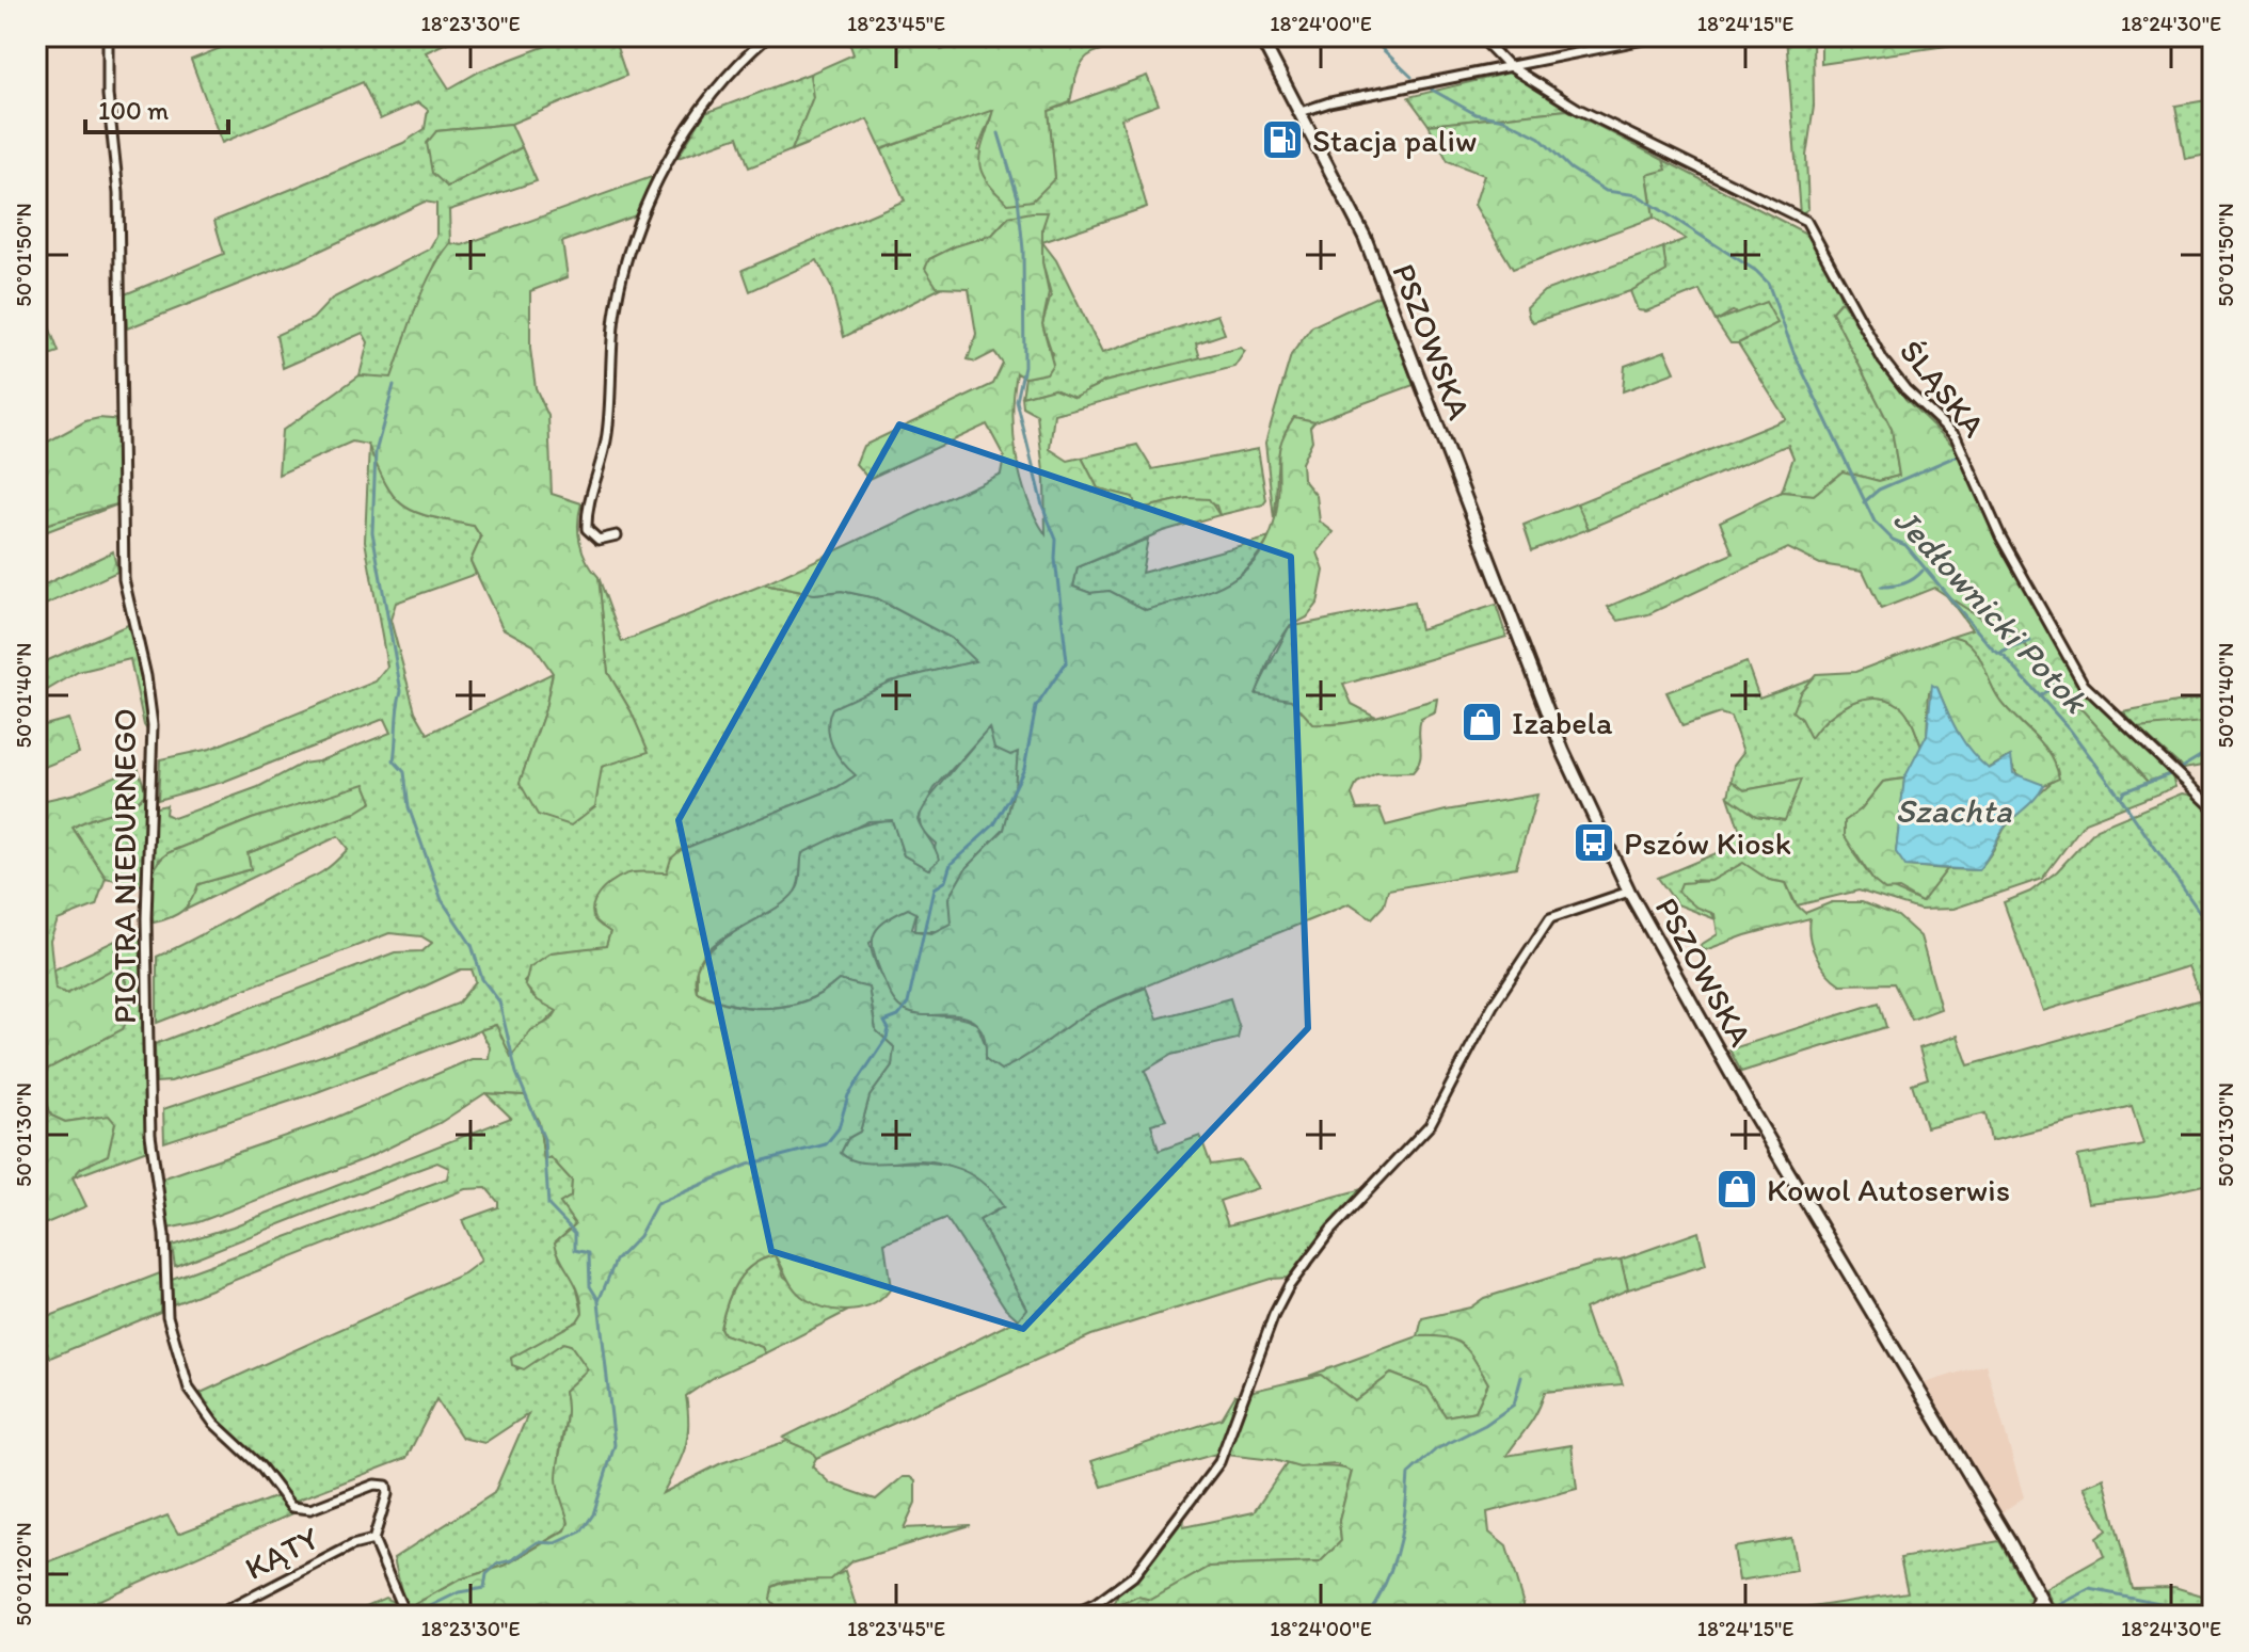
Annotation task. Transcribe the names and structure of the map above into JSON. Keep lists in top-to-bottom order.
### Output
{
  "streets": {
    "main road": ["PSZOWSKA"],
    "street": ["ŚLĄSKA", "PIOTRA NIEDURNEGO", "KĄTY"]
  },
  "crossings": [
    ["PIOTRA NIEDURNEGO", "KĄTY"]
  ],
  "water": ["Jedłownicki Potok", "Szachta"],
  "places": {
    "fuel station": ["Stacja paliw"],
    "shop": ["Izabela", "Kowol Autoserwis"],
    "bus stop": ["Pszów Kiosk"]
  },
  "scale_bar": "100 m",
  "coordinates": [
    "18°23'30\"E",
    "18°23'45\"E",
    "18°24'00\"E",
    "18°24'15\"E",
    "18°24'30\"E",
    "50°01'50\"N",
    "50°01'40\"N",
    "50°01'30\"N",
    "50°01'20\"N"
  ]
}
